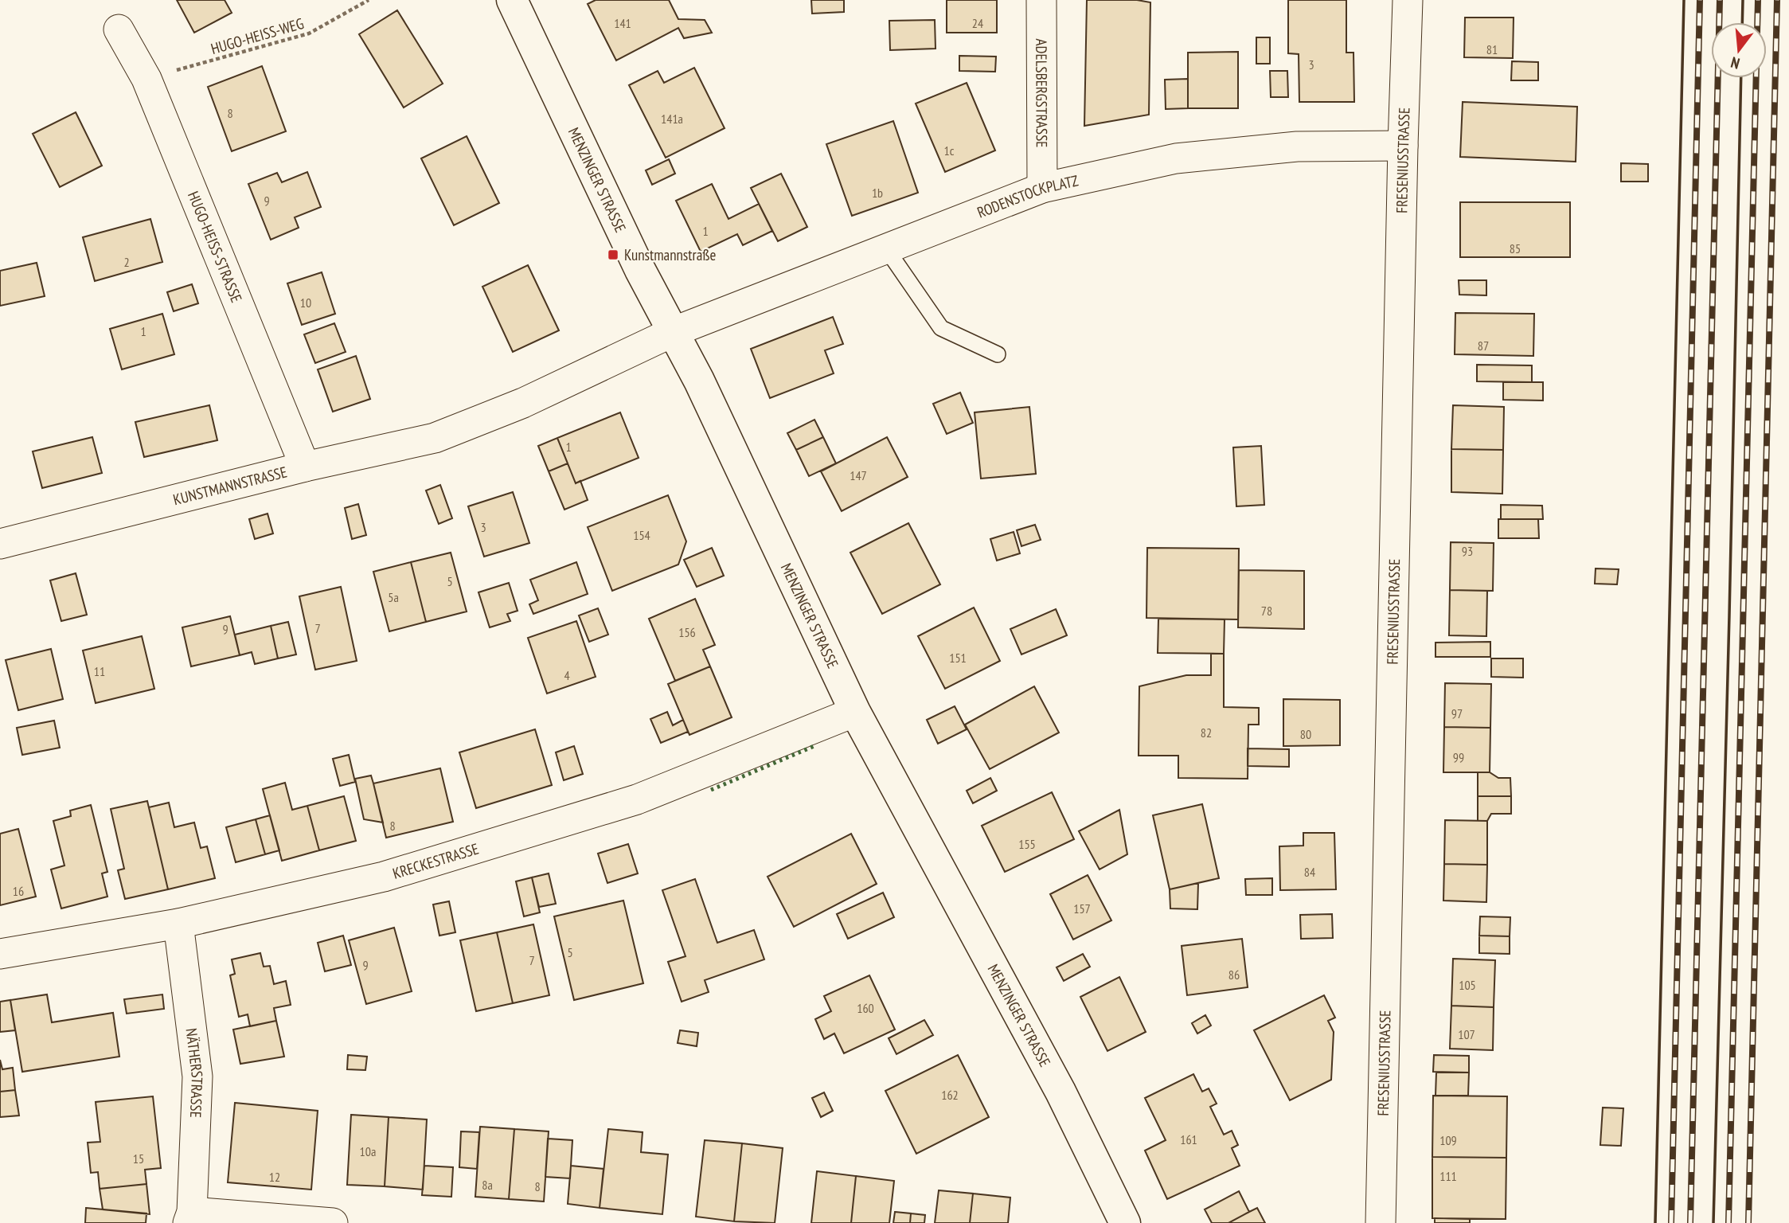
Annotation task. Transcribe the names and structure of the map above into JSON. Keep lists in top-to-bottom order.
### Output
{
  "streets": {
    "street": [
      "ADELSBERGSTRASSE",
      "FRESENIUSSTRASSE",
      "MENZINGER STRASSE",
      "RODENSTOCKPLATZ",
      "HUGO-HEISS-STRASSE",
      "KUNSTMANNSTRASSE",
      "KRECKESTRASSE",
      "NÄTHERSTRASSE"
    ],
    "path": ["HUGO-HEISS-WEG"]
  },
  "crossings": [
    ["HUGO-HEISS-WEG", "HUGO-HEISS-STRASSE"],
    ["ADELSBERGSTRASSE", "RODENSTOCKPLATZ"],
    ["FRESENIUSSTRASSE", "RODENSTOCKPLATZ"],
    ["MENZINGER STRASSE", "RODENSTOCKPLATZ"],
    ["MENZINGER STRASSE", "KUNSTMANNSTRASSE"],
    ["MENZINGER STRASSE", "KRECKESTRASSE"],
    ["RODENSTOCKPLATZ", "KUNSTMANNSTRASSE"],
    ["HUGO-HEISS-STRASSE", "KUNSTMANNSTRASSE"],
    ["KRECKESTRASSE", "NÄTHERSTRASSE"]
  ],
  "places": {
    "transit": ["Kunstmannstraße"]
  },
  "house_numbers": [
    "141",
    "24",
    "81",
    "3",
    "8",
    "141a",
    "1c",
    "1b",
    "9",
    "1",
    "85",
    "2",
    "10",
    "1",
    "87",
    "1",
    "147",
    "3",
    "154",
    "93",
    "5",
    "5a",
    "78",
    "7",
    "9",
    "156",
    "151",
    "11",
    "4",
    "97",
    "82",
    "80",
    "99",
    "8",
    "155",
    "84",
    "16",
    "157",
    "5",
    "7",
    "9",
    "86",
    "105",
    "160",
    "107",
    "162",
    "161",
    "109",
    "10a",
    "15",
    "111",
    "12",
    "8a",
    "8"
  ],
  "north": "bottom"
}
